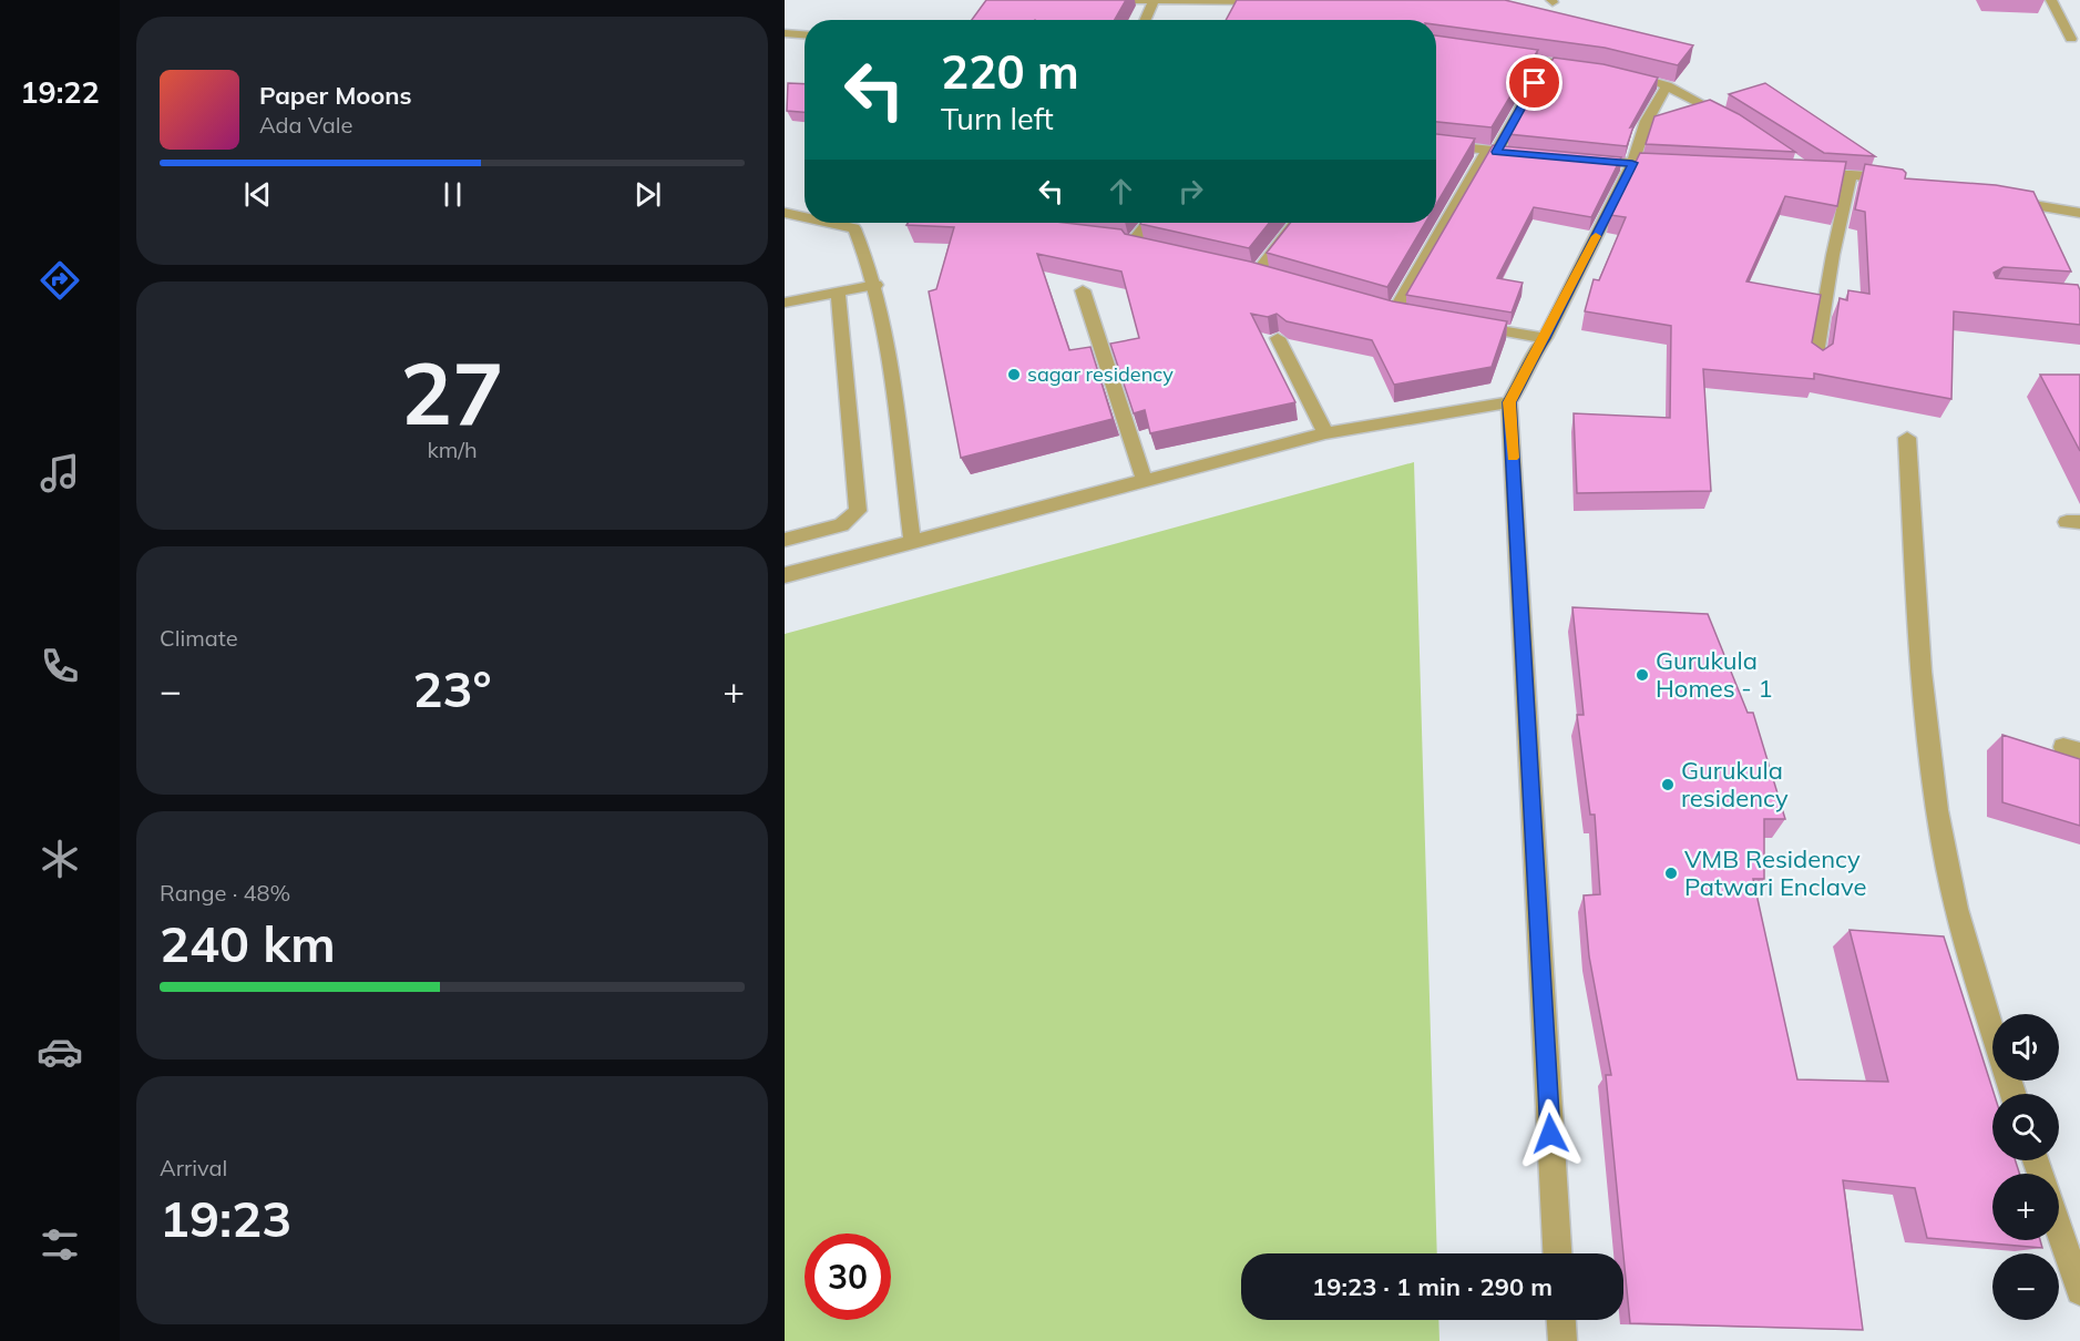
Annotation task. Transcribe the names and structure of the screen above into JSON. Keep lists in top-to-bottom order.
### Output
{
  "places": [
    "sagar residency",
    "Gurukula Homes - 1",
    "Gurukula residency",
    "VMB Residency Patwari Enclave"
  ],
  "page": {
    "tabs": "19:22",
    "turn": ["220 m", "Turn left"],
    "song": ["Paper Moons", "Ada Vale"],
    "tile": [
      ["27", "km/h"],
      "Climate",
      ["Range · 48%", "240 km"],
      ["Arrival", "19:23"]
    ],
    "heat": ["−", "23°", "+"],
    "map_buttons": ["+", "−"],
    "limit": "30",
    "trip": "19:23 · 1 min · 290 m"
  }
}
